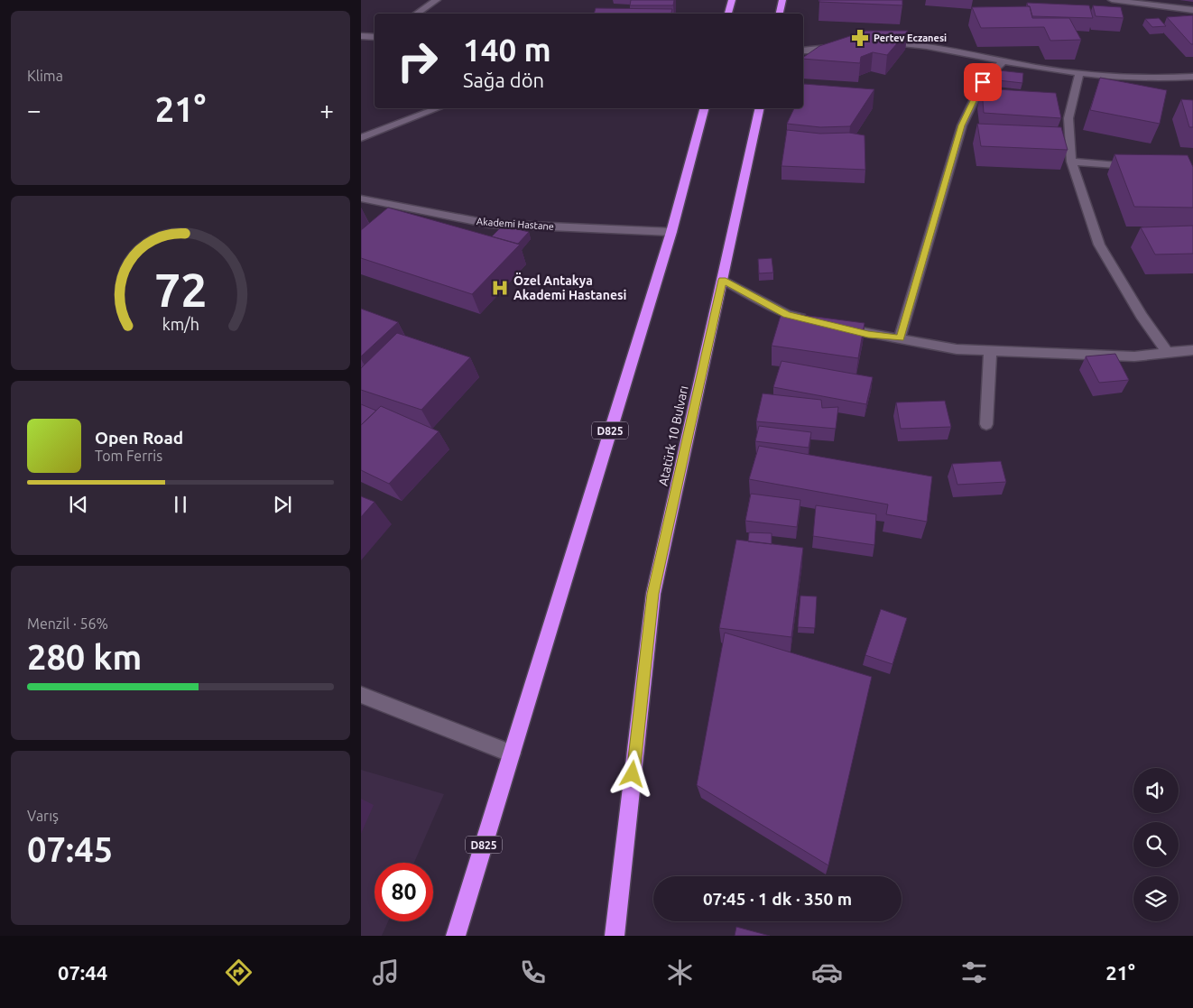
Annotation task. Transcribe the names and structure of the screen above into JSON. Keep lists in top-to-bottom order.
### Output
{
  "streets": {
    "highway": ["D825", "Atatürk 10 Bulvarı"],
    "street": ["Akademi Hastane"]
  },
  "crossings": [
    ["Akademi Hastane", "D825"]
  ],
  "places": {
    "pharmacy": ["Pertev Eczanesi"],
    "hospital": ["Özel Antakya Akademi Hastanesi"]
  },
  "page": {
    "tile": [
      "Klima",
      ["Menzil · 56%", "280 km"],
      ["Varış", "07:45"]
    ],
    "turn": ["140 m", "Sağa dön"],
    "heat": ["−", "21°", "+"],
    "song": ["Open Road", "Tom Ferris"],
    "limit": "80",
    "trip": "07:45 · 1 dk · 350 m",
    "tabs": ["07:44", "21°"],
    "gauge": ["72", "km/h"]
  }
}
